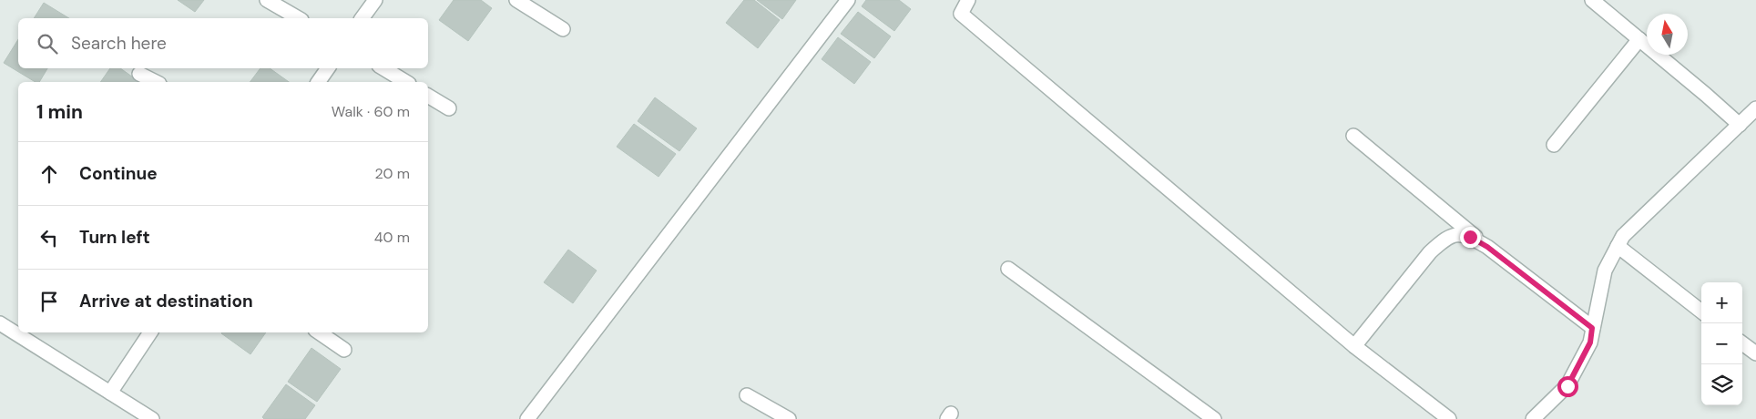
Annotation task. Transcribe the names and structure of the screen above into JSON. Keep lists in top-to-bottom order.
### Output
{
  "north": "top",
  "page": {
    "search": "Search here",
    "heading": ["1 min", "Walk · 60 m"],
    "list": [
      ["Continue", "20 m"],
      ["Turn left", "40 m"],
      "Arrive at destination"
    ],
    "map_buttons": ["+", "−"]
  }
}
